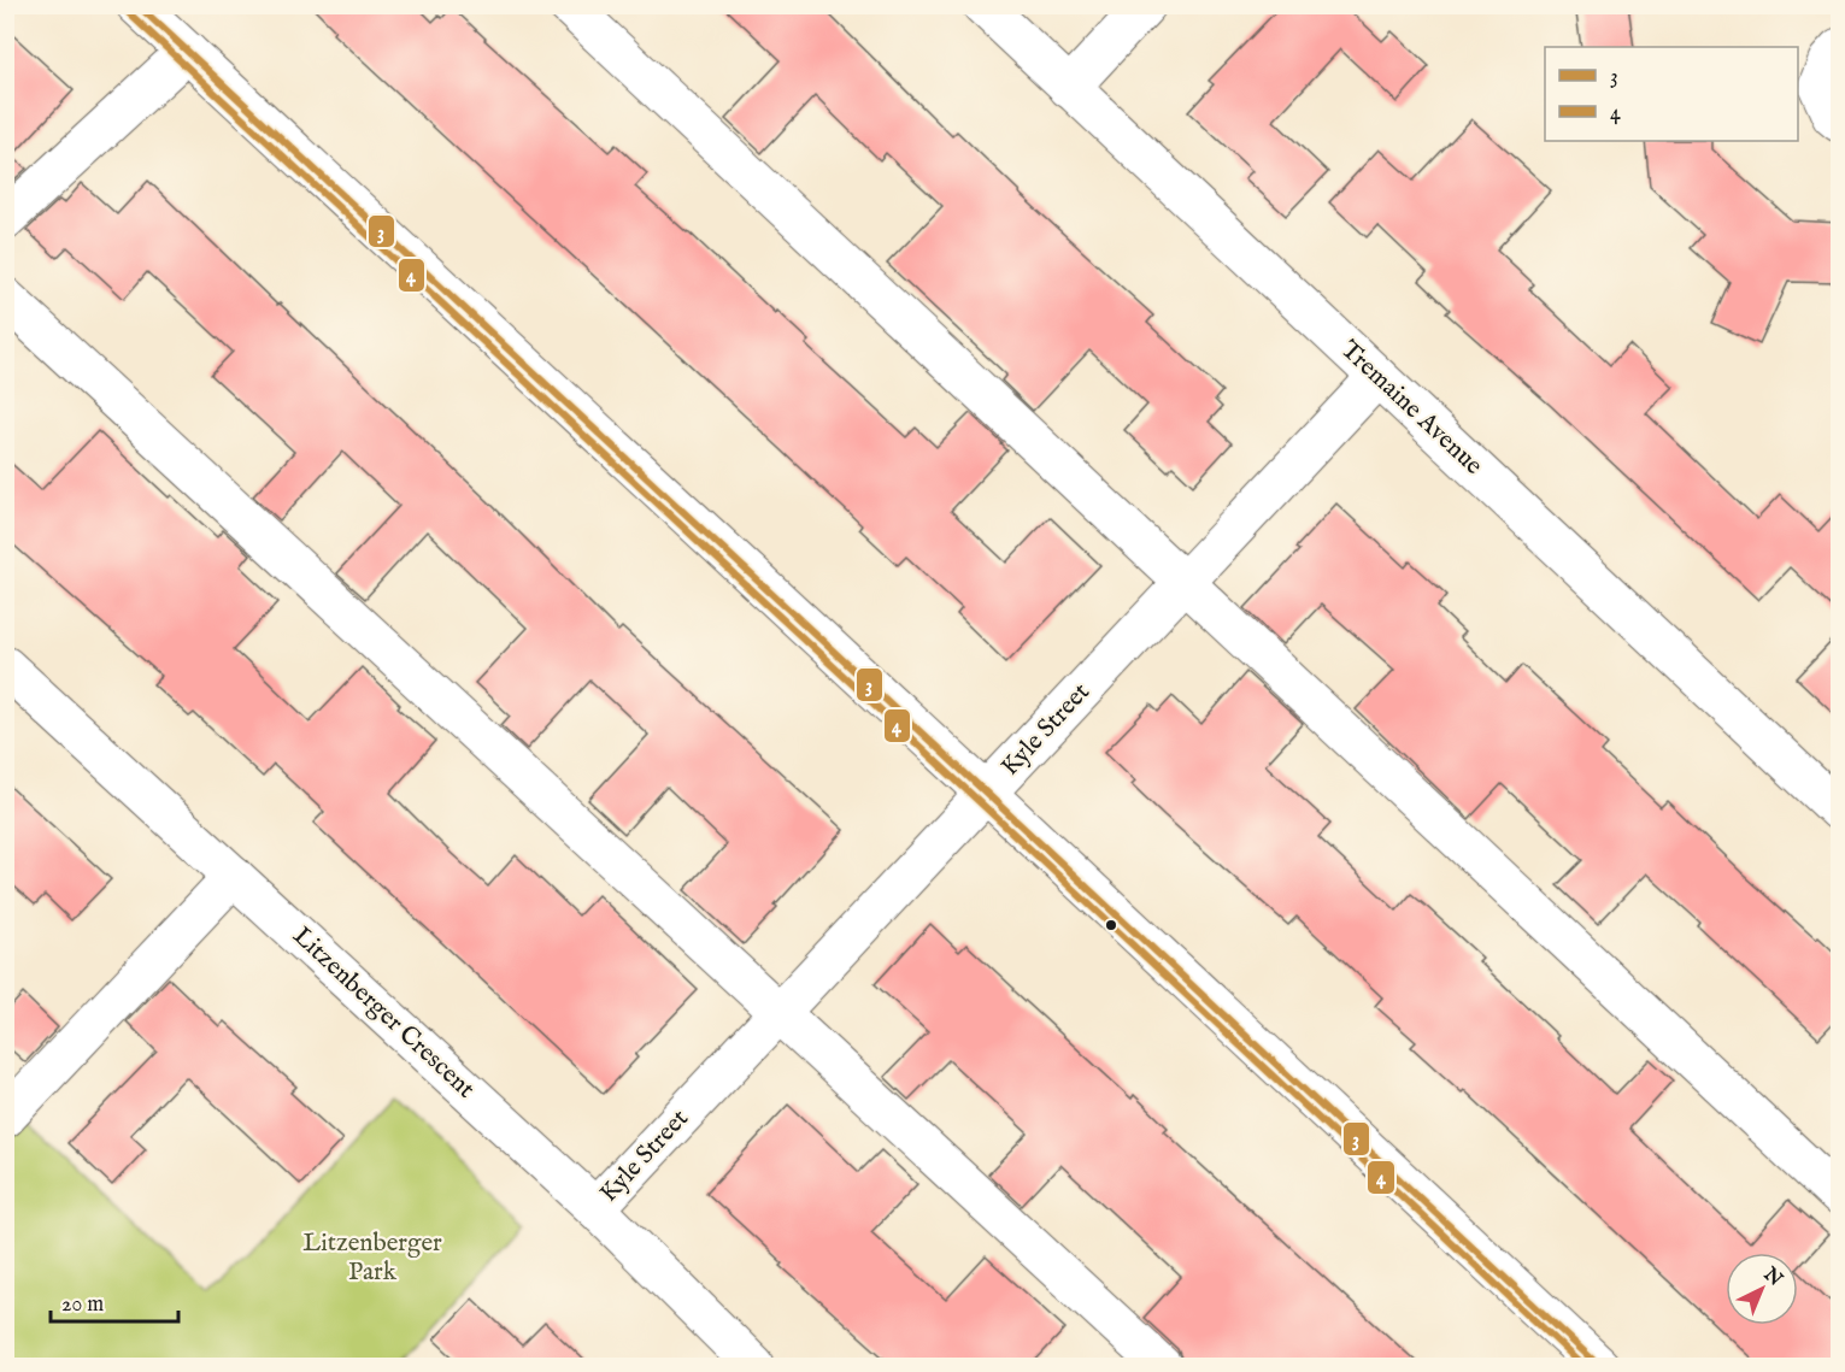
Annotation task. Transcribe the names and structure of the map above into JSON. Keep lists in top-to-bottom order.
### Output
{
  "streets": {
    "street": ["Tremaine Avenue", "Kyle Street", "Litzenberger Crescent"]
  },
  "crossings": [
    ["Tremaine Avenue", "Kyle Street"],
    ["Kyle Street", "Litzenberger Crescent"]
  ],
  "parks": ["Litzenberger Park"],
  "lines": ["transit line 3", "transit line 4"],
  "legend": ["3", "4"],
  "scale_bar": "20 m",
  "north": "top right"
}
